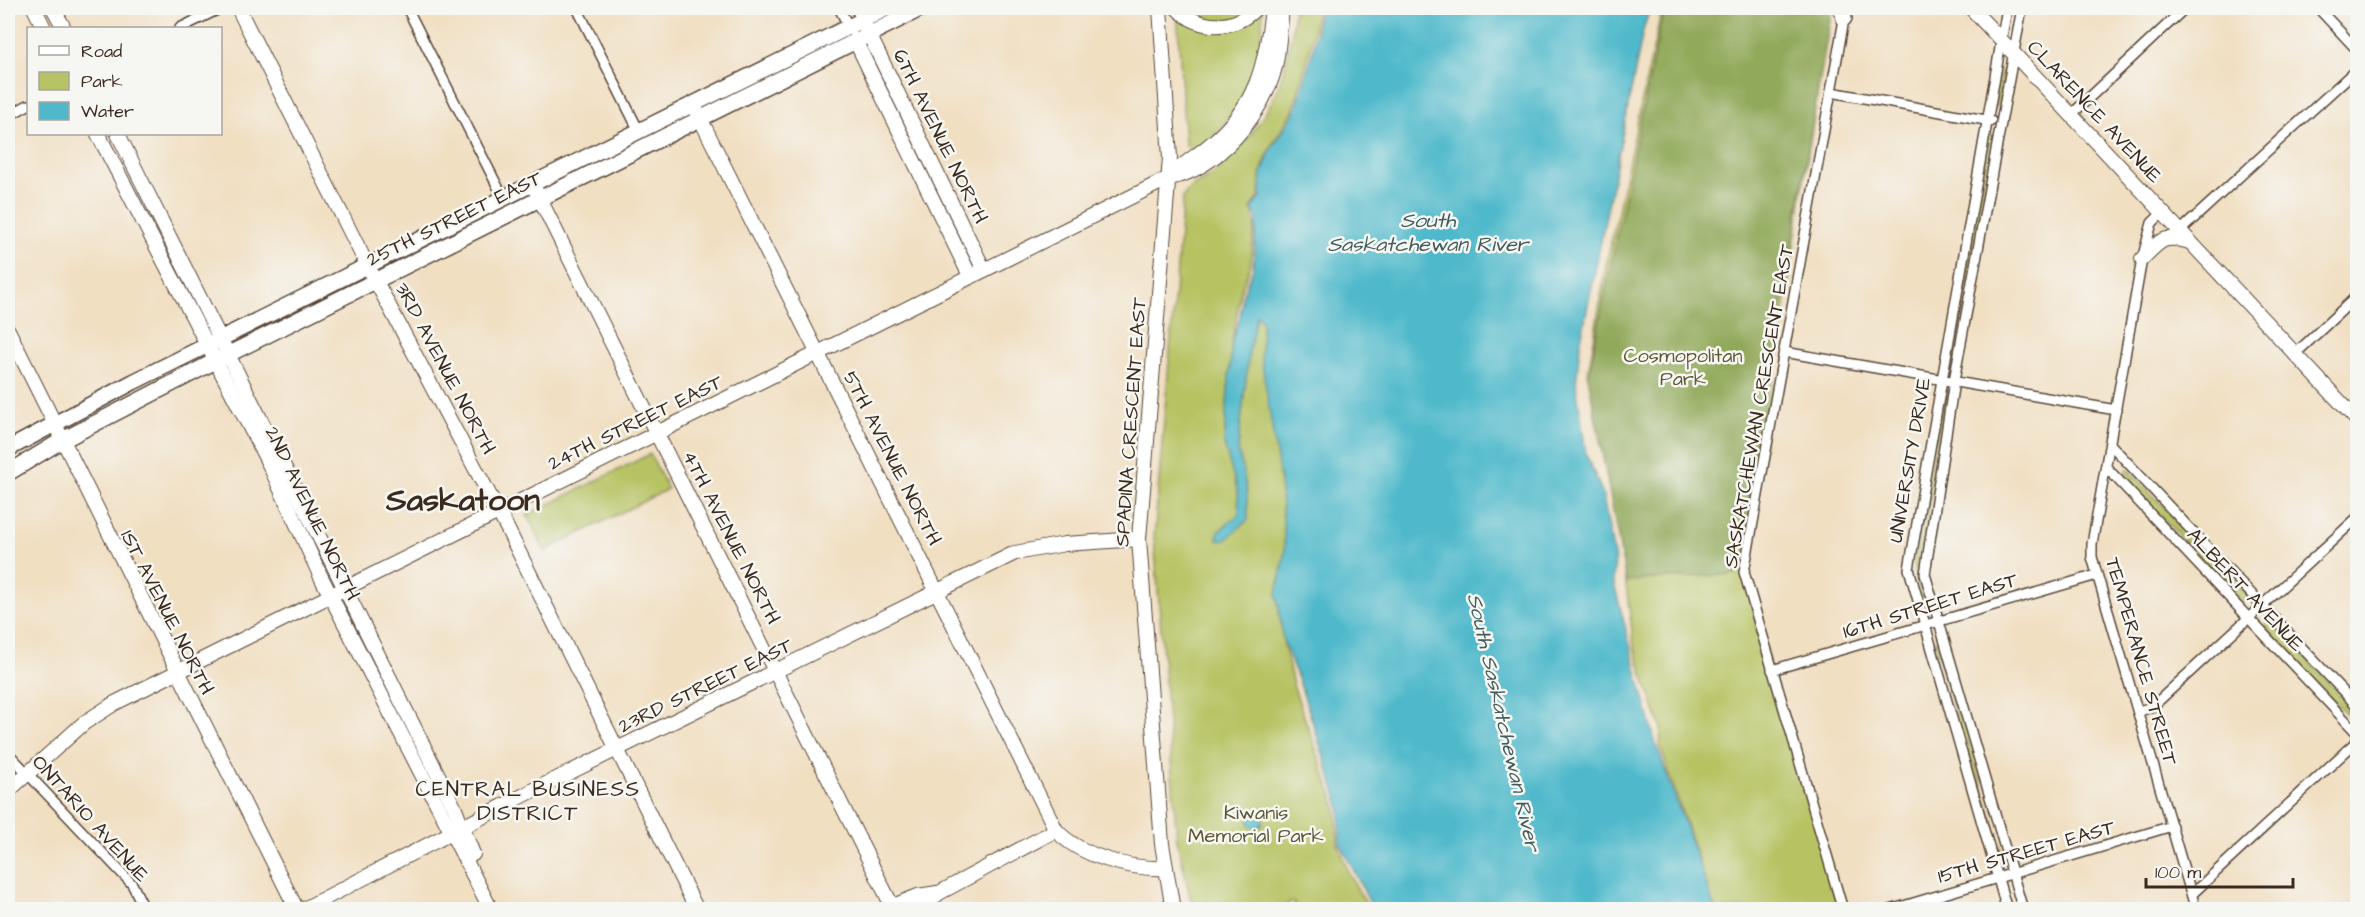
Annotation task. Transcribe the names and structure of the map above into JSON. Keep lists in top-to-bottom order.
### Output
{
  "streets": {
    "main road": ["25TH STREET EAST"],
    "street": [
      "CLARENCE AVENUE",
      "6TH AVENUE NORTH",
      "3RD AVENUE NORTH",
      "SASKATCHEWAN CRESCENT EAST",
      "24TH STREET EAST",
      "SPADINA CRESCENT EAST",
      "5TH AVENUE NORTH",
      "UNIVERSITY DRIVE",
      "2ND AVENUE NORTH",
      "4TH AVENUE NORTH",
      "ALBERT AVENUE",
      "16TH STREET EAST",
      "1ST AVENUE NORTH",
      "TEMPERANCE STREET",
      "23RD STREET EAST",
      "ONTARIO AVENUE",
      "15TH STREET EAST"
    ]
  },
  "crossings": [
    ["CLARENCE AVENUE", "UNIVERSITY DRIVE"],
    ["CLARENCE AVENUE", "TEMPERANCE STREET"],
    ["6TH AVENUE NORTH", "25TH STREET EAST"],
    ["6TH AVENUE NORTH", "24TH STREET EAST"],
    ["25TH STREET EAST", "3RD AVENUE NORTH"],
    ["25TH STREET EAST", "5TH AVENUE NORTH"],
    ["25TH STREET EAST", "2ND AVENUE NORTH"],
    ["25TH STREET EAST", "4TH AVENUE NORTH"],
    ["25TH STREET EAST", "1ST AVENUE NORTH"],
    ["3RD AVENUE NORTH", "24TH STREET EAST"],
    ["3RD AVENUE NORTH", "23RD STREET EAST"],
    ["SASKATCHEWAN CRESCENT EAST", "16TH STREET EAST"],
    ["24TH STREET EAST", "SPADINA CRESCENT EAST"],
    ["24TH STREET EAST", "5TH AVENUE NORTH"],
    ["24TH STREET EAST", "2ND AVENUE NORTH"],
    ["24TH STREET EAST", "4TH AVENUE NORTH"],
    ["24TH STREET EAST", "1ST AVENUE NORTH"],
    ["24TH STREET EAST", "ONTARIO AVENUE"],
    ["SPADINA CRESCENT EAST", "23RD STREET EAST"],
    ["5TH AVENUE NORTH", "23RD STREET EAST"],
    ["UNIVERSITY DRIVE", "16TH STREET EAST"],
    ["UNIVERSITY DRIVE", "15TH STREET EAST"],
    ["2ND AVENUE NORTH", "23RD STREET EAST"],
    ["4TH AVENUE NORTH", "23RD STREET EAST"],
    ["ALBERT AVENUE", "TEMPERANCE STREET"],
    ["16TH STREET EAST", "TEMPERANCE STREET"],
    ["TEMPERANCE STREET", "15TH STREET EAST"]
  ],
  "districts": ["Saskatoon", "CENTRAL BUSINESS DISTRICT"],
  "water": ["South Saskatchewan River"],
  "parks": ["Cosmopolitan Park", "Kiwanis Memorial Park"],
  "legend": ["Road", "Park", "Water"],
  "scale_bar": "100 m"
}
